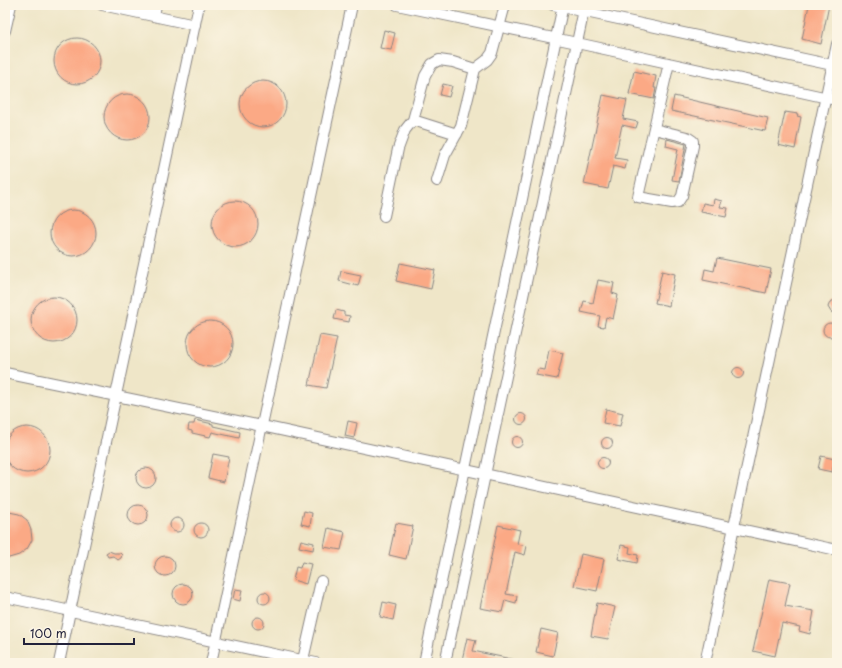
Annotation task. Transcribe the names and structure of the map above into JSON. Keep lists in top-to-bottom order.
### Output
{
  "scale_bar": "100 m"
}
